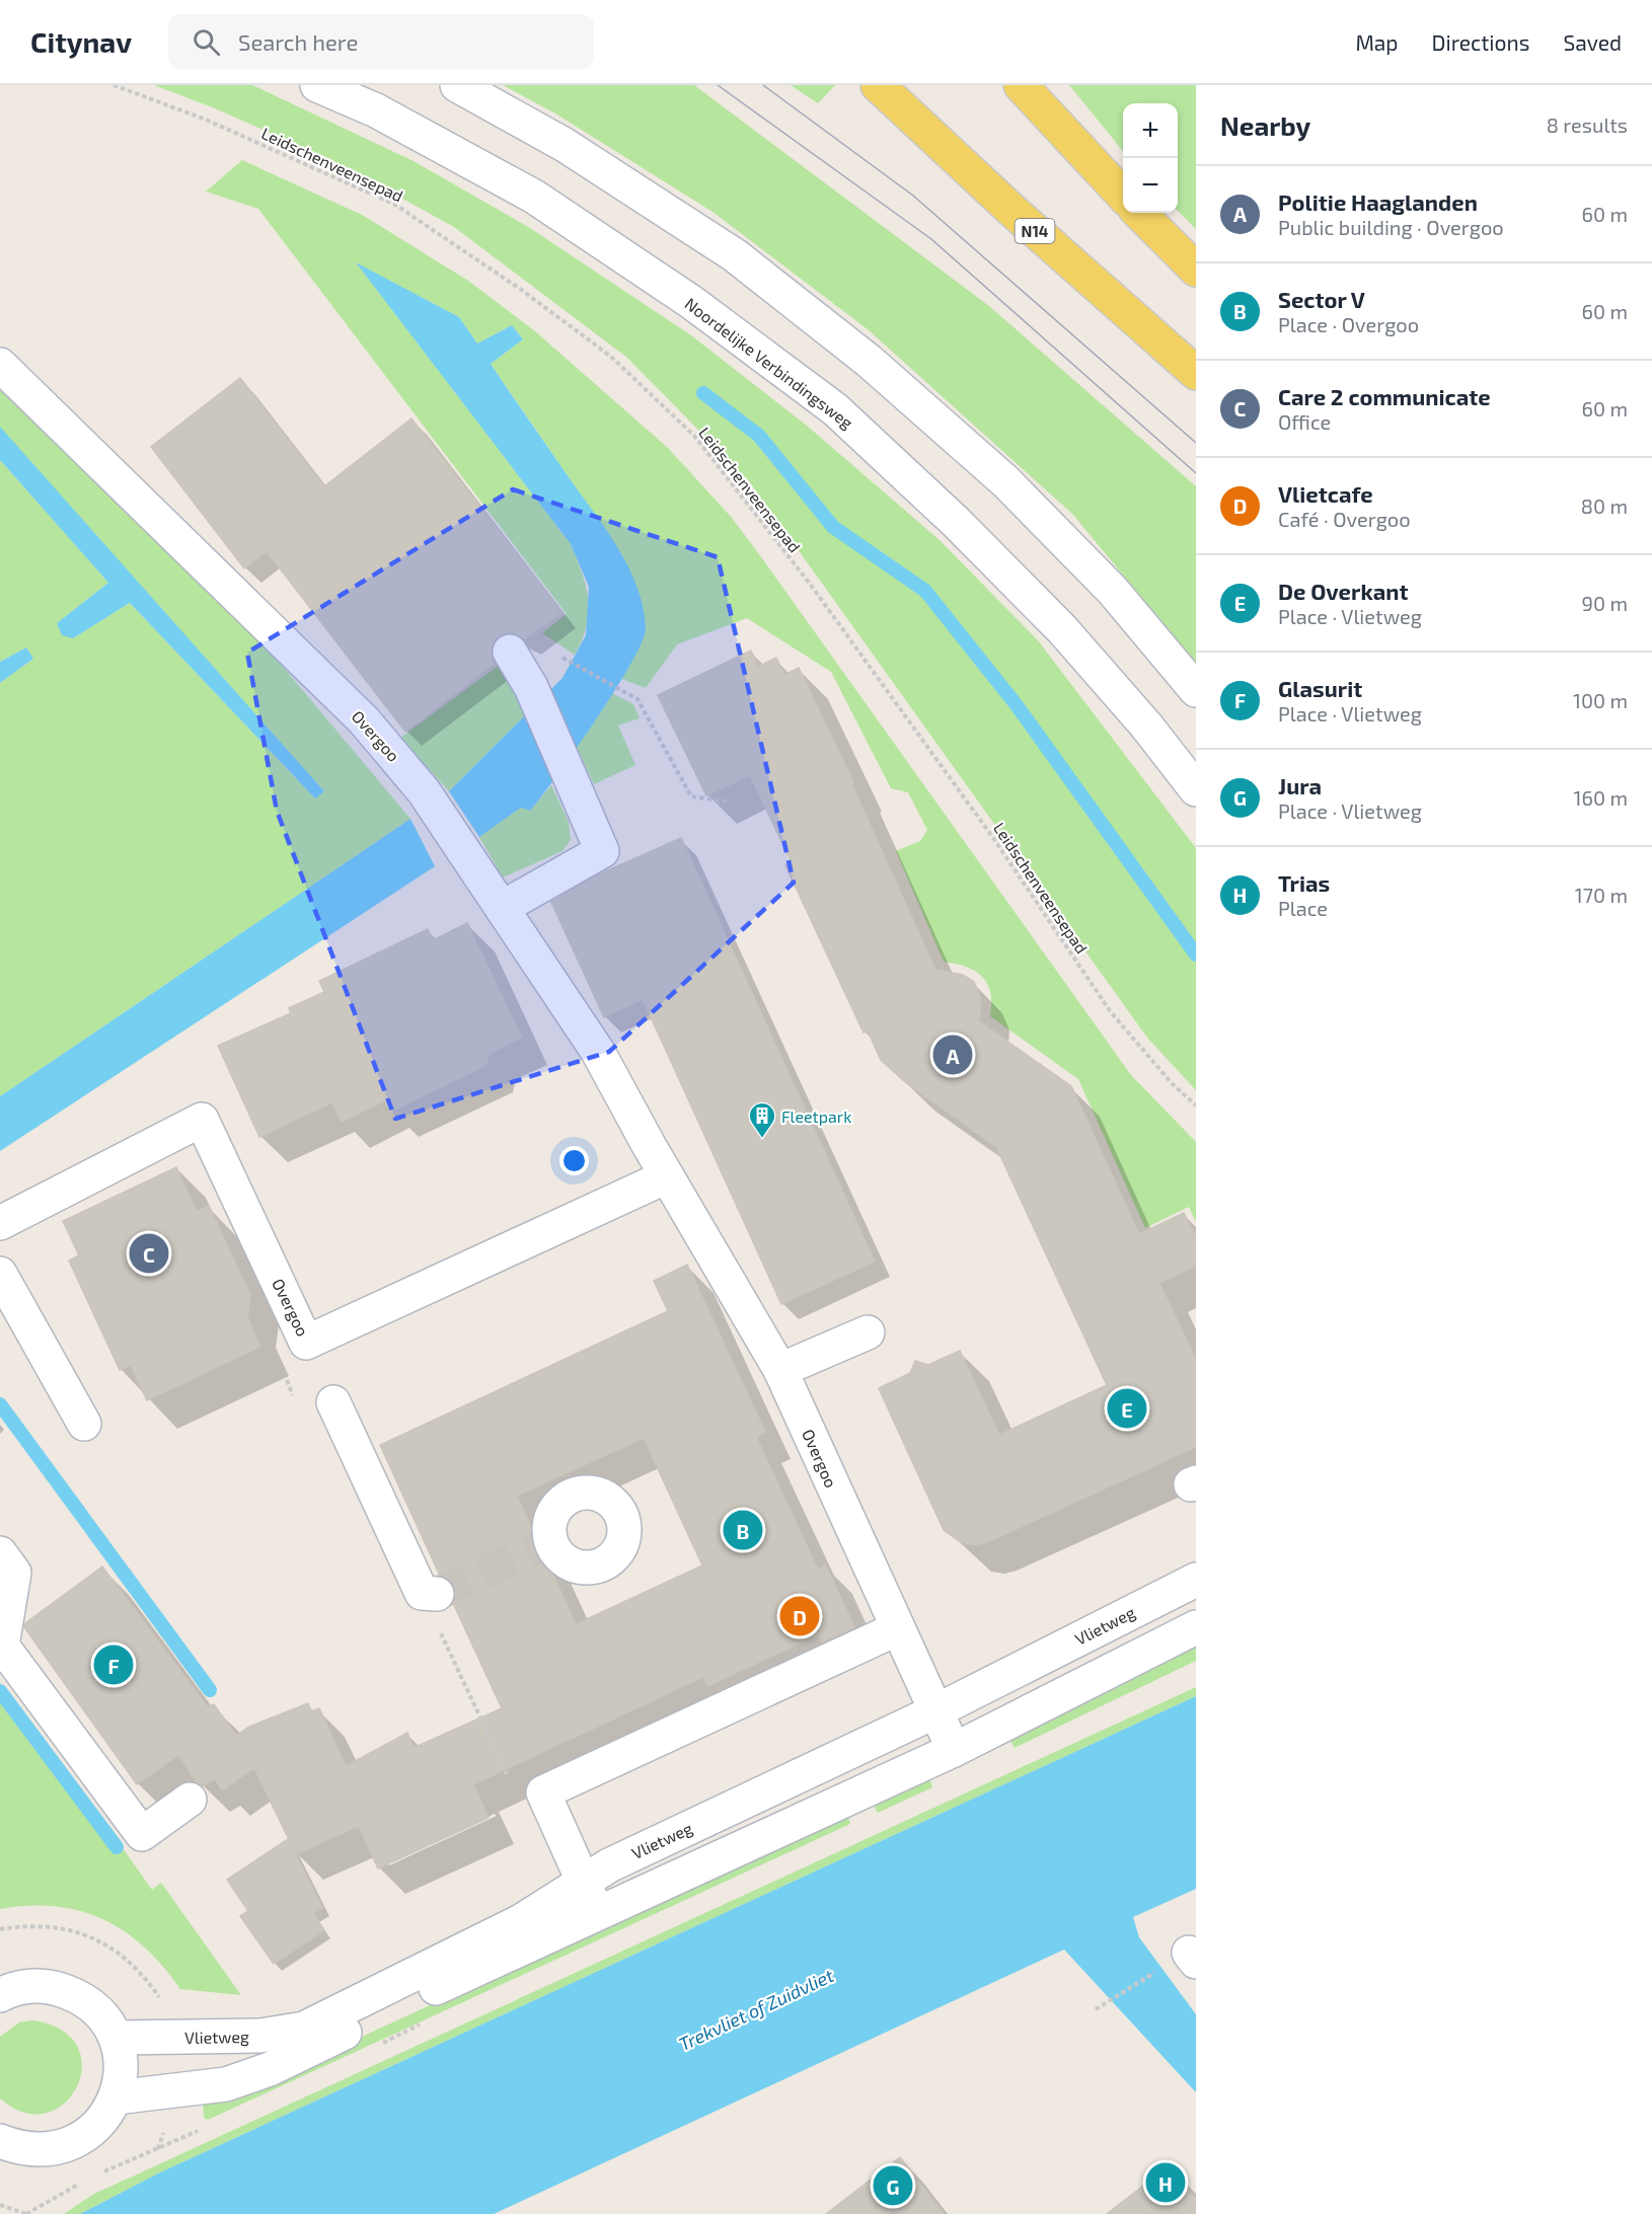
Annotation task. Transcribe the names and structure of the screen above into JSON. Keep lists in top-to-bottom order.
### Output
{
  "streets": {
    "main road": ["N14"],
    "street": ["Noordelijke Verbindingsweg", "Overgoo", "Vlietweg"],
    "path": ["Leidschenveensepad"]
  },
  "crossings": [
    ["Overgoo", "Vlietweg"]
  ],
  "water": ["Trekvliet of Zuidvliet"],
  "places": {
    "building": ["Fleetpark"]
  },
  "page": {
    "header": "Citynav",
    "search": "Search here",
    "nav": ["Map", "Directions", "Saved"],
    "heading": ["Nearby", "8 results"],
    "map_buttons": ["+", "−"],
    "list": [
      {
        "mark": "A",
        "name": "Politie Haaglanden",
        "note": "Public building · Overgoo",
        "value": "60 m"
      },
      {
        "mark": "B",
        "name": "Sector V",
        "note": "Place · Overgoo",
        "value": "60 m"
      },
      {
        "mark": "C",
        "name": "Care 2 communicate",
        "note": "Office",
        "value": "60 m"
      },
      {
        "mark": "D",
        "name": "Vlietcafe",
        "note": "Café · Overgoo",
        "value": "80 m"
      },
      {
        "mark": "E",
        "name": "De Overkant",
        "note": "Place · Vlietweg",
        "value": "90 m"
      },
      {
        "mark": "F",
        "name": "Glasurit",
        "note": "Place · Vlietweg",
        "value": "100 m"
      },
      {
        "mark": "G",
        "name": "Jura",
        "note": "Place · Vlietweg",
        "value": "160 m"
      },
      {
        "mark": "H",
        "name": "Trias",
        "note": "Place",
        "value": "170 m"
      }
    ],
    "pins": [
      "A",
      "C",
      "E",
      "B",
      "D",
      "F",
      "H",
      "G"
    ]
  }
}
